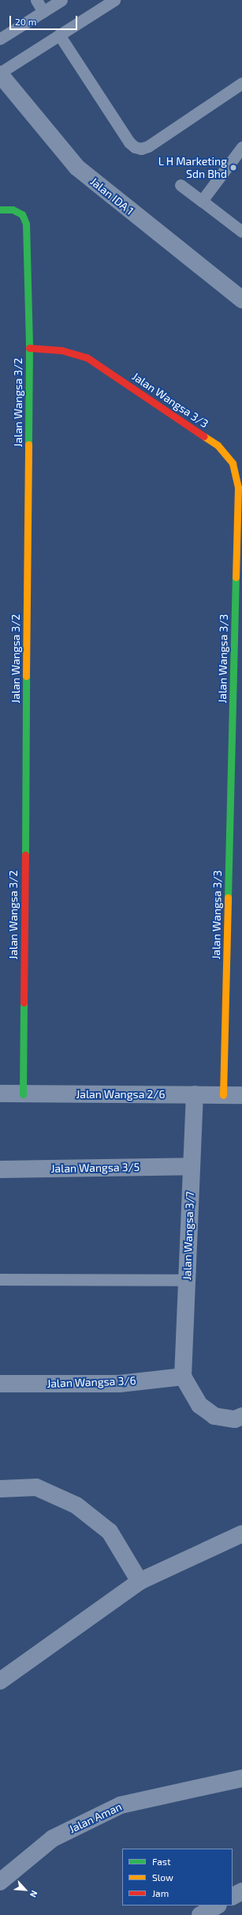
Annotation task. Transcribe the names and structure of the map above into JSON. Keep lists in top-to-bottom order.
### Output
{
  "streets": {
    "street": [
      "Jalan IDA 1",
      "Jalan Wangsa 3/3",
      "Jalan Wangsa 3/2",
      "Jalan Wangsa 2/6",
      "Jalan Wangsa 3/5",
      "Jalan Wangsa 3/7",
      "Jalan Wangsa 3/6",
      "Jalan Aman"
    ]
  },
  "crossings": [
    ["Jalan Wangsa 3/3", "Jalan Wangsa 3/2"],
    ["Jalan Wangsa 3/3", "Jalan Wangsa 2/6"],
    ["Jalan Wangsa 3/2", "Jalan Wangsa 2/6"],
    ["Jalan Wangsa 2/6", "Jalan Wangsa 3/7"],
    ["Jalan Wangsa 3/5", "Jalan Wangsa 3/7"],
    ["Jalan Wangsa 3/7", "Jalan Wangsa 3/6"]
  ],
  "places": ["L H Marketing Sdn Bhd"],
  "legend": ["Fast", "Slow", "Jam"],
  "scale_bar": "20 m",
  "north": "bottom right"
}
